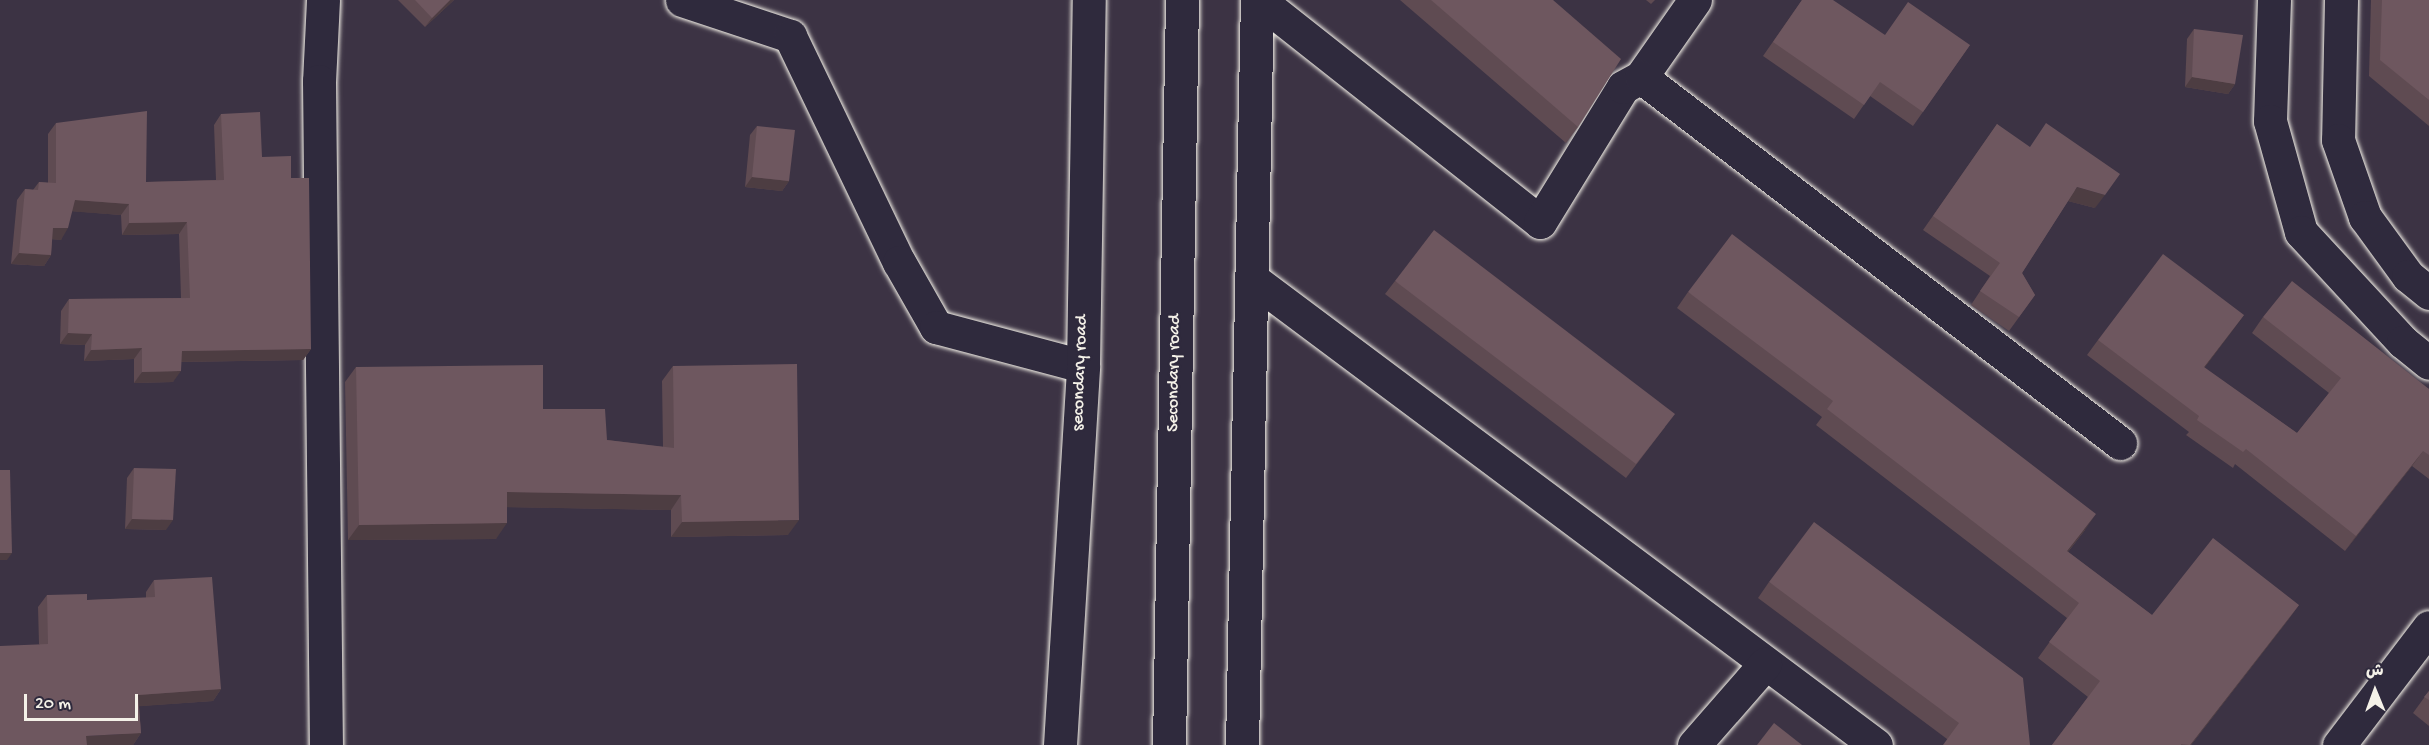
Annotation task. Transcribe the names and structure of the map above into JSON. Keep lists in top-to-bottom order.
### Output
{
  "streets": {
    "street": ["secondary road", "Secondary road"]
  },
  "scale_bar": "20 m",
  "north": "top"
}
